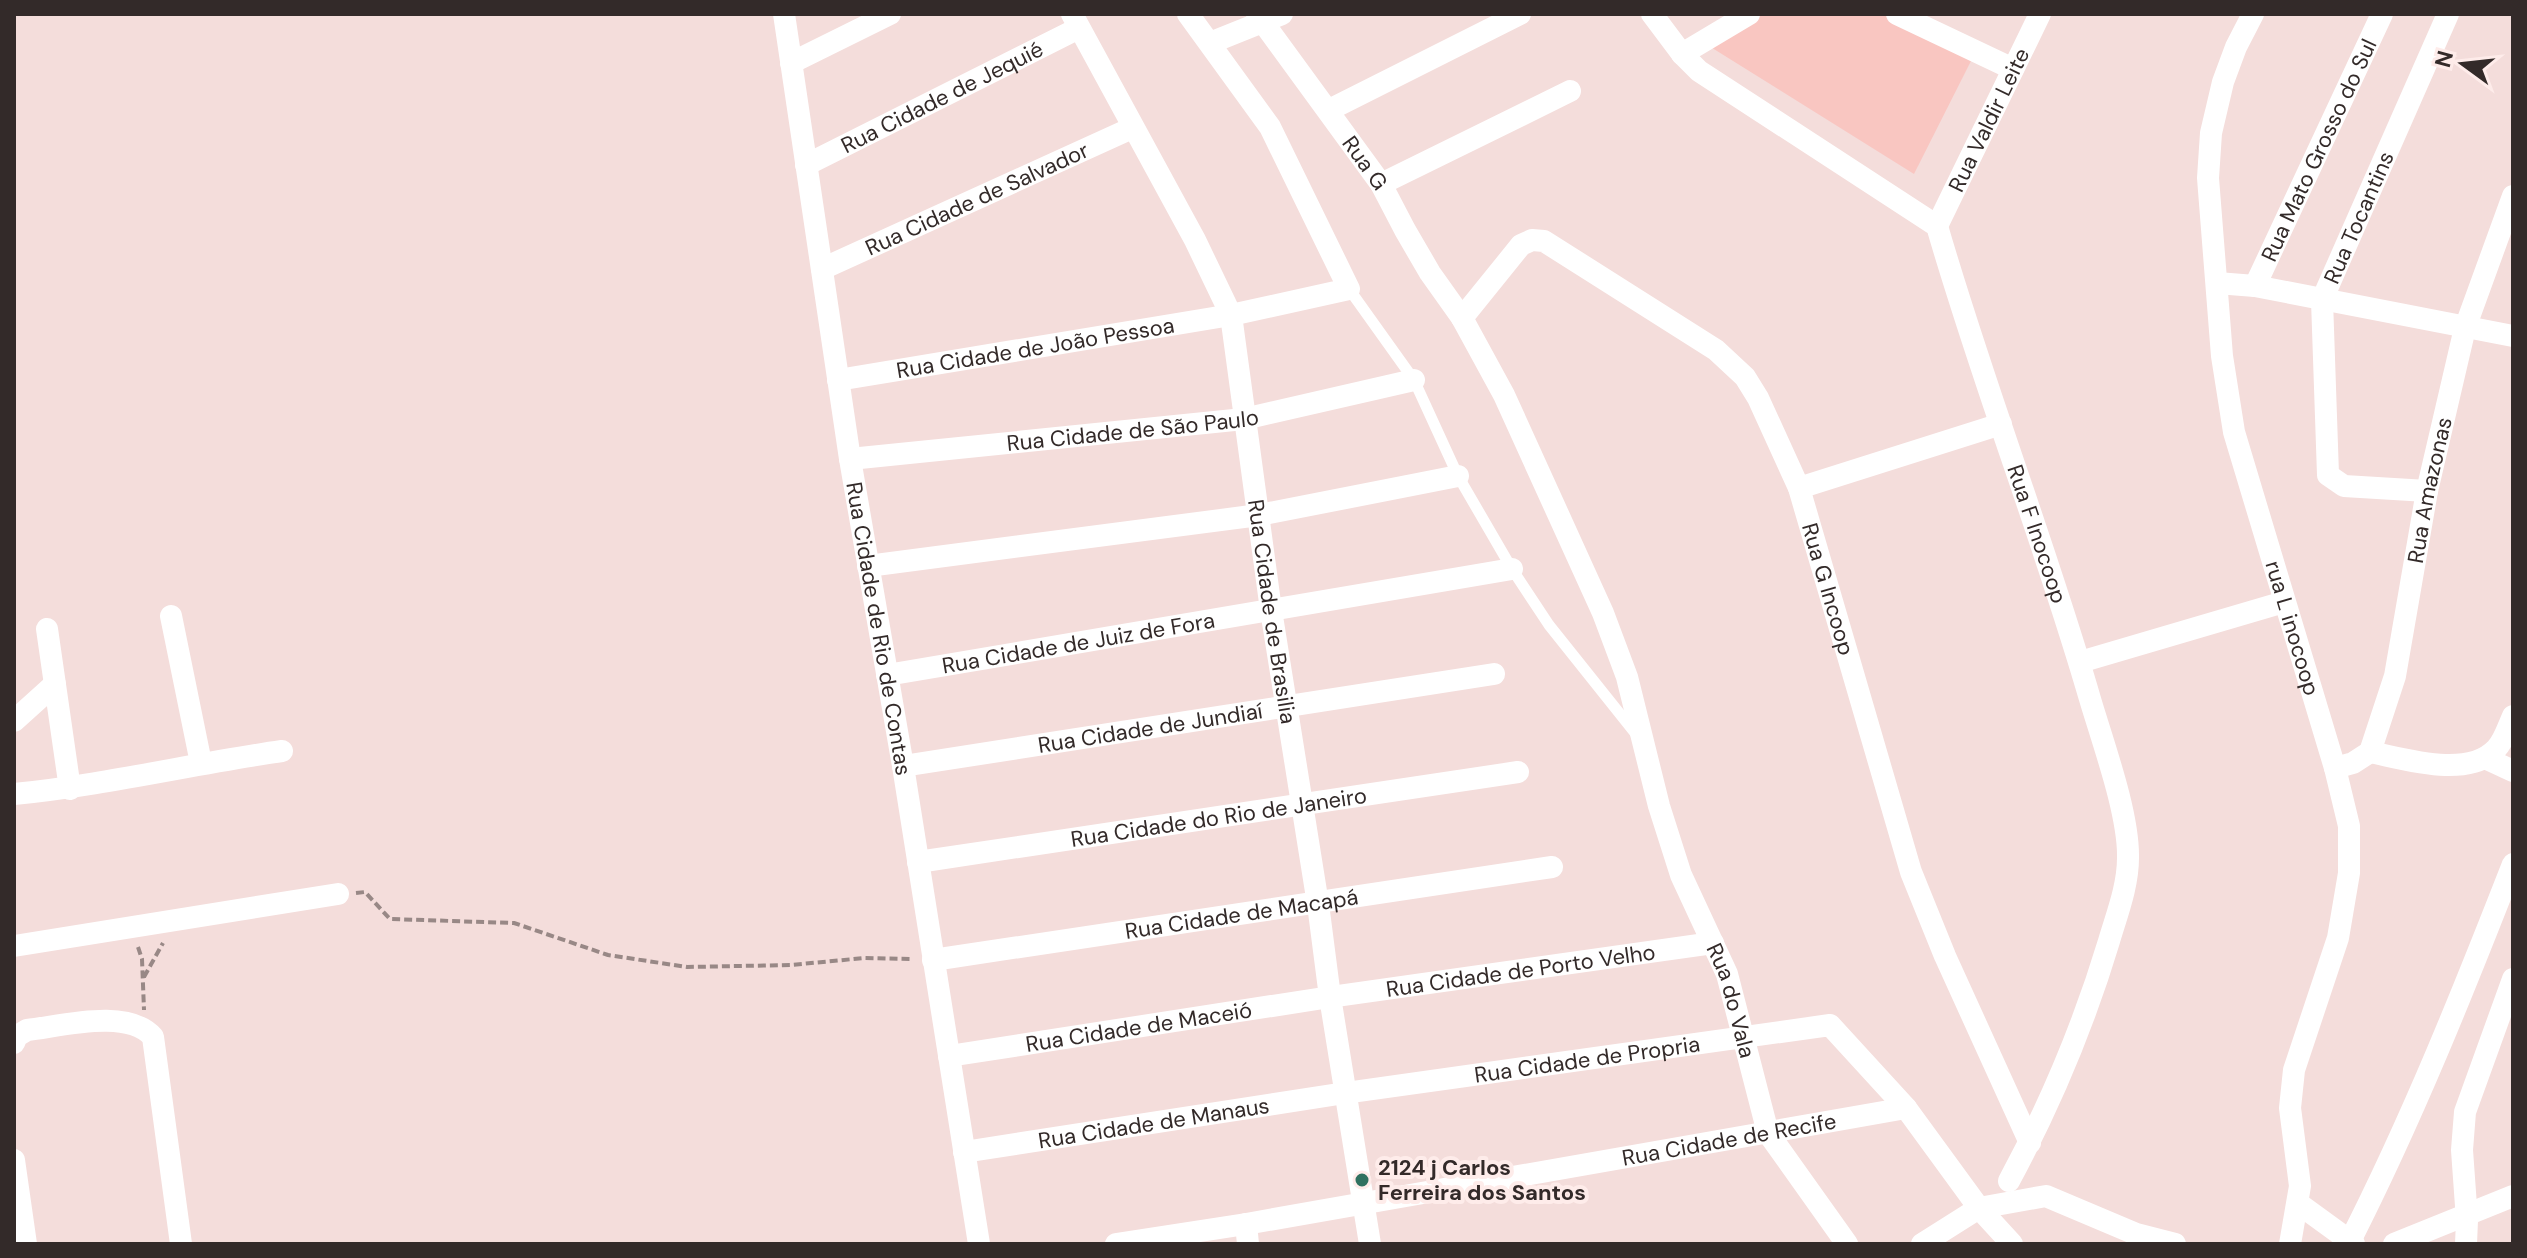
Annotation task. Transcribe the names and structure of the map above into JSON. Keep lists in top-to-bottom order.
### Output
{
  "streets": {
    "street": [
      "Rua Cidade de Jequié",
      "Rua Valdir Leite",
      "Rua Mato Grosso do Sul",
      "Rua G",
      "Rua Cidade de Salvador",
      "Rua Tocantins",
      "Rua Cidade de João Pessoa",
      "Rua Cidade de São Paulo",
      "Rua Amazonas",
      "Rua F Inocoop",
      "Rua G Incoop",
      "Rua Cidade de Brasilia",
      "Rua Cidade de Rio de Contas",
      "rua L inocoop",
      "Rua Cidade de Juiz de Fora",
      "Rua Cidade de Jundiaí",
      "Rua Cidade do Rio de Janeiro",
      "Rua Cidade de Macapá",
      "Rua Cidade de Porto Velho",
      "Rua do Vala",
      "Rua Cidade de Maceió",
      "Rua Cidade de Propria",
      "Rua Cidade de Manaus",
      "Rua Cidade de Recife"
    ]
  },
  "crossings": [
    ["Rua Cidade de Jequié", "Rua Cidade de Brasilia"],
    ["Rua Cidade de Jequié", "Rua Cidade de Rio de Contas"],
    ["Rua Valdir Leite", "Rua F Inocoop"],
    ["Rua G", "Rua G Incoop"],
    ["Rua G", "Rua do Vala"],
    ["Rua Cidade de Salvador", "Rua Cidade de Brasilia"],
    ["Rua Cidade de Salvador", "Rua Cidade de Rio de Contas"],
    ["Rua Tocantins", "Rua Amazonas"],
    ["Rua Cidade de João Pessoa", "Rua Cidade de Brasilia"],
    ["Rua Cidade de João Pessoa", "Rua Cidade de Rio de Contas"],
    ["Rua Cidade de São Paulo", "Rua Cidade de Brasilia"],
    ["Rua Cidade de São Paulo", "Rua Cidade de Rio de Contas"],
    ["Rua F Inocoop", "Rua G Incoop"],
    ["Rua Cidade de Brasilia", "Rua Cidade de Juiz de Fora"],
    ["Rua Cidade de Brasilia", "Rua Cidade de Jundiaí"],
    ["Rua Cidade de Brasilia", "Rua Cidade do Rio de Janeiro"],
    ["Rua Cidade de Brasilia", "Rua Cidade de Macapá"],
    ["Rua Cidade de Brasilia", "Rua Cidade de Porto Velho"],
    ["Rua Cidade de Brasilia", "Rua Cidade de Maceió"],
    ["Rua Cidade de Brasilia", "Rua Cidade de Propria"],
    ["Rua Cidade de Brasilia", "Rua Cidade de Manaus"],
    ["Rua Cidade de Brasilia", "Rua Cidade de Recife"],
    ["Rua Cidade de Rio de Contas", "Rua Cidade de Juiz de Fora"],
    ["Rua Cidade de Rio de Contas", "Rua Cidade de Jundiaí"],
    ["Rua Cidade de Rio de Contas", "Rua Cidade do Rio de Janeiro"],
    ["Rua Cidade de Rio de Contas", "Rua Cidade de Macapá"],
    ["Rua Cidade de Rio de Contas", "Rua Cidade de Maceió"],
    ["Rua Cidade de Rio de Contas", "Rua Cidade de Manaus"],
    ["Rua Cidade de Porto Velho", "Rua do Vala"],
    ["Rua Cidade de Porto Velho", "Rua Cidade de Maceió"],
    ["Rua do Vala", "Rua Cidade de Propria"],
    ["Rua do Vala", "Rua Cidade de Recife"],
    ["Rua Cidade de Propria", "Rua Cidade de Manaus"],
    ["Rua Cidade de Propria", "Rua Cidade de Recife"]
  ],
  "places": ["2124 j Carlos Ferreira dos Santos"],
  "north": "left"
}
